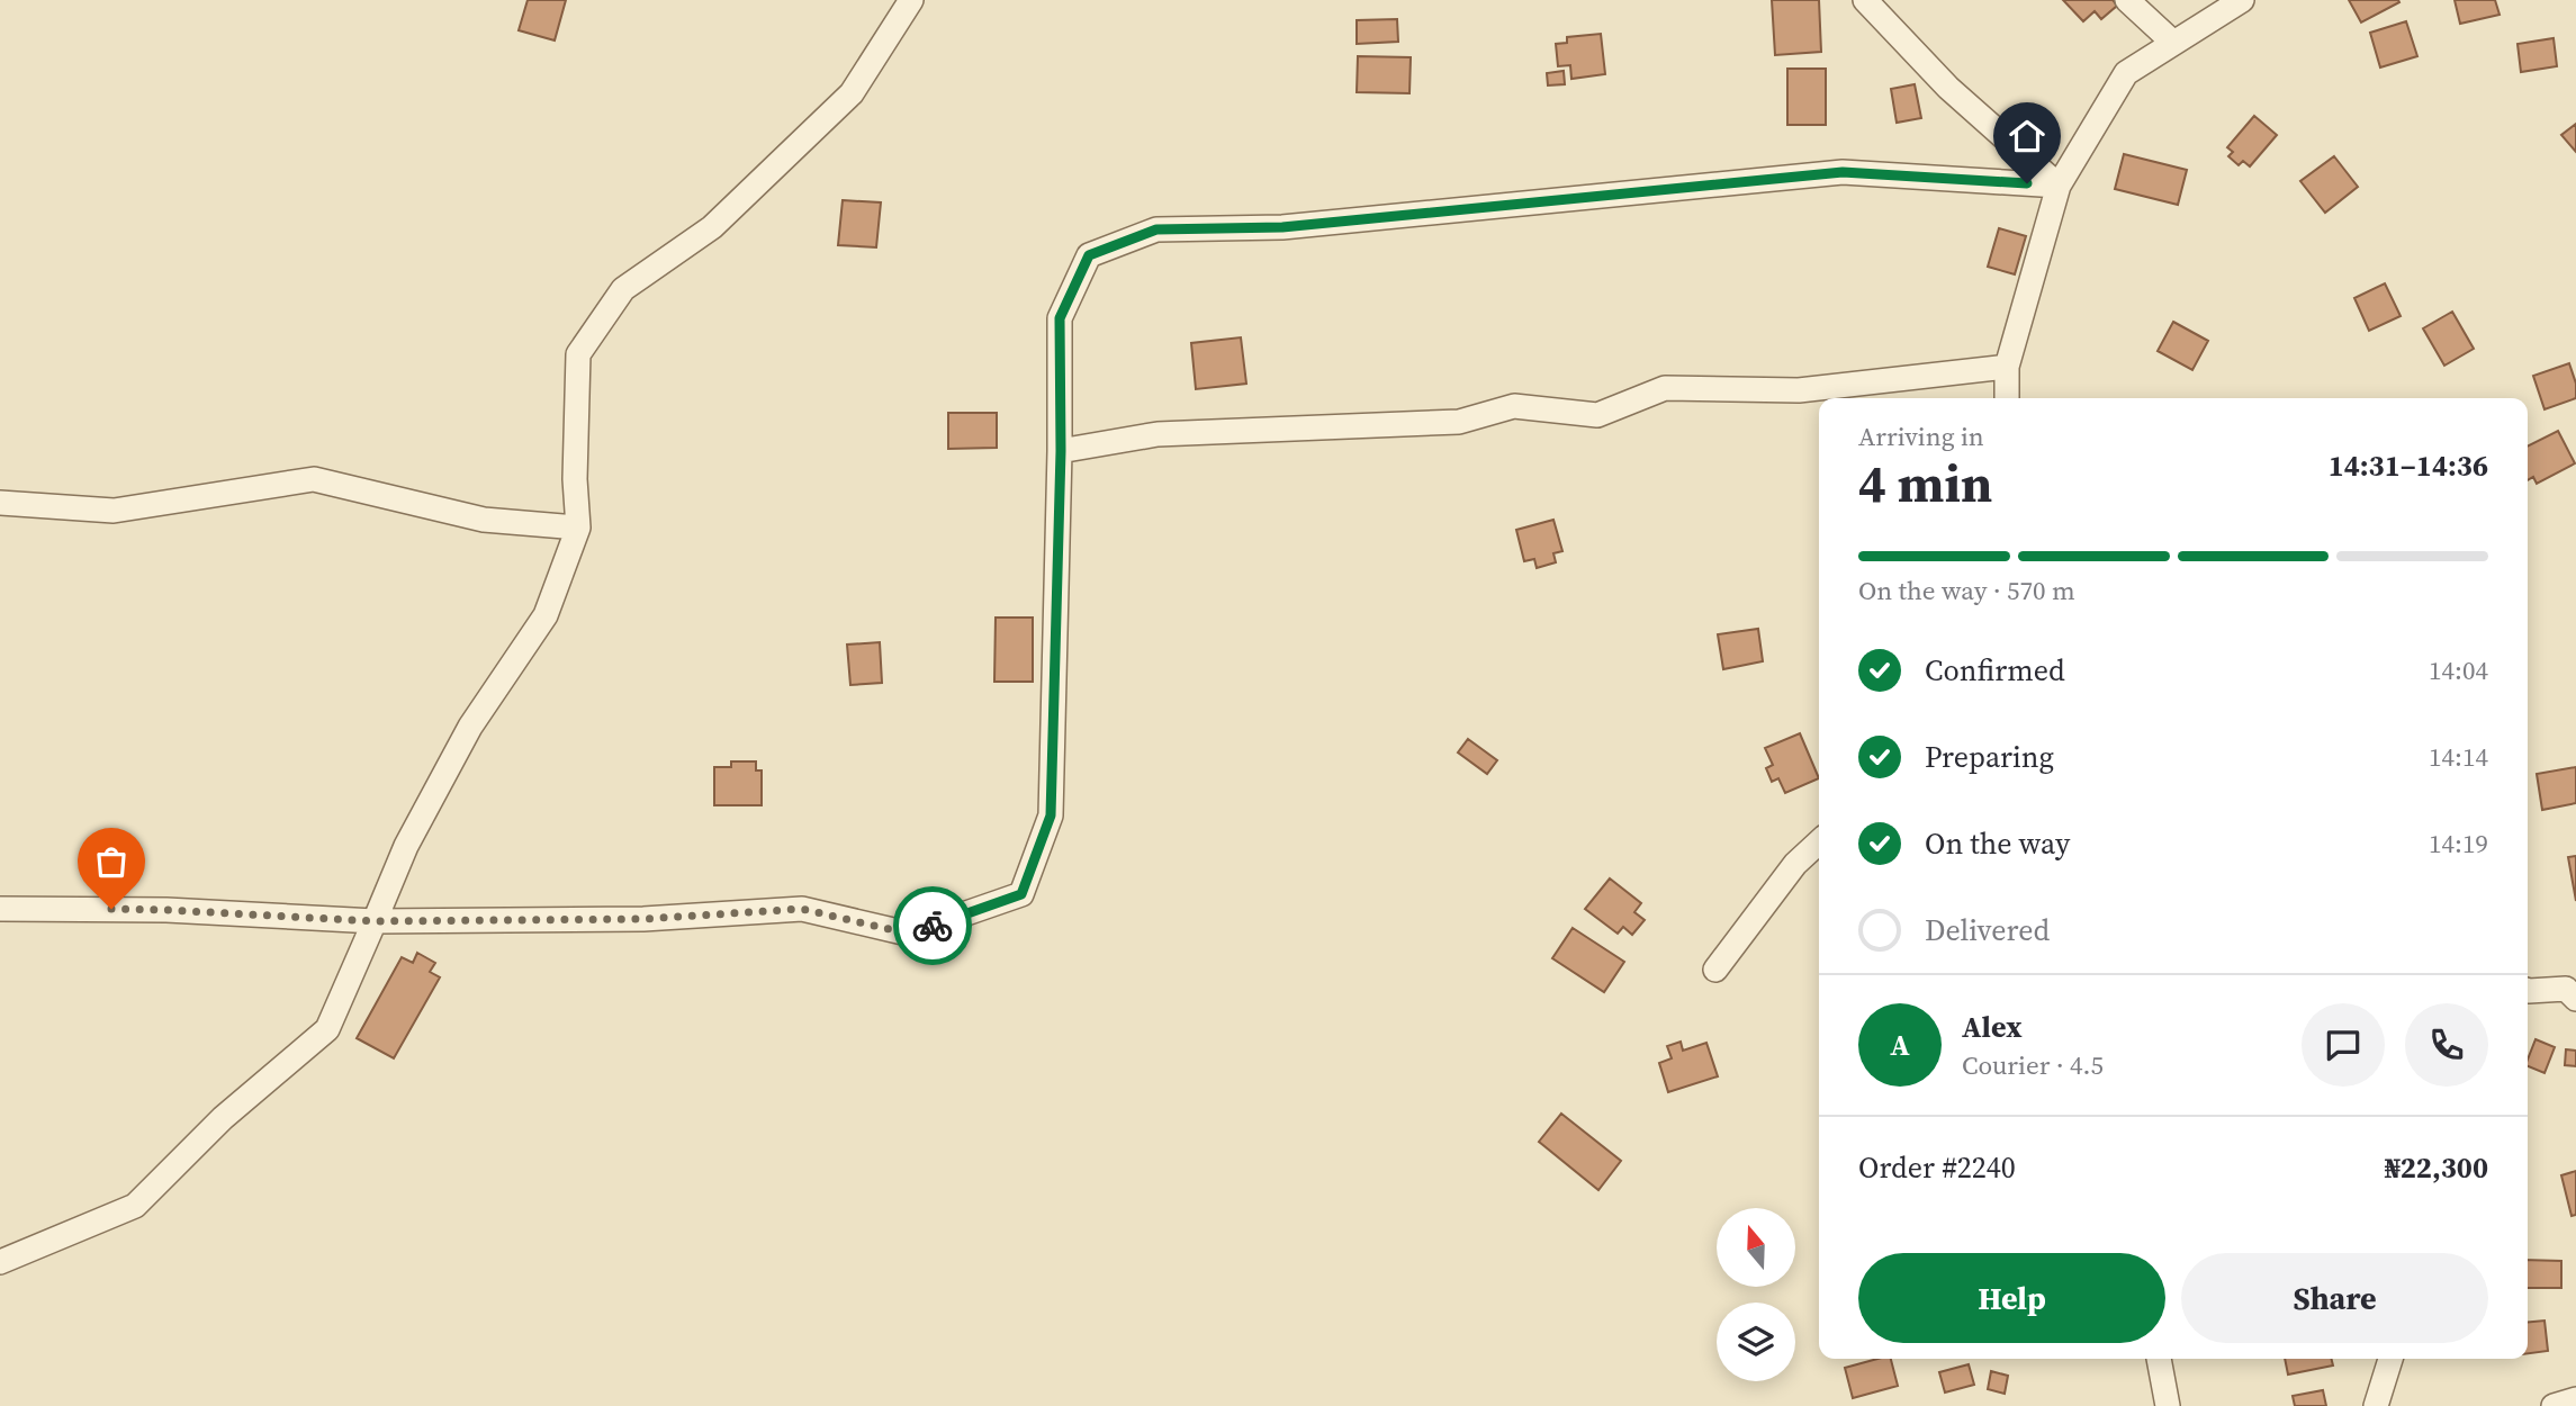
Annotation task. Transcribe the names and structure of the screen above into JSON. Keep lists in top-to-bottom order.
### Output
{
  "north": "top",
  "page": {
    "heading": ["4 min", "Arriving in", "14:31–14:36"],
    "panel": [
      "Alex",
      "Courier · 4.5",
      "Order #2240",
      "₦22,300"
    ],
    "bar": "On the way · 570 m",
    "list": [
      ["Confirmed", "14:04"],
      ["Preparing", "14:14"],
      ["On the way", "14:19"],
      "Delivered"
    ],
    "round": "A",
    "buttons": ["Help", "Share"]
  }
}
